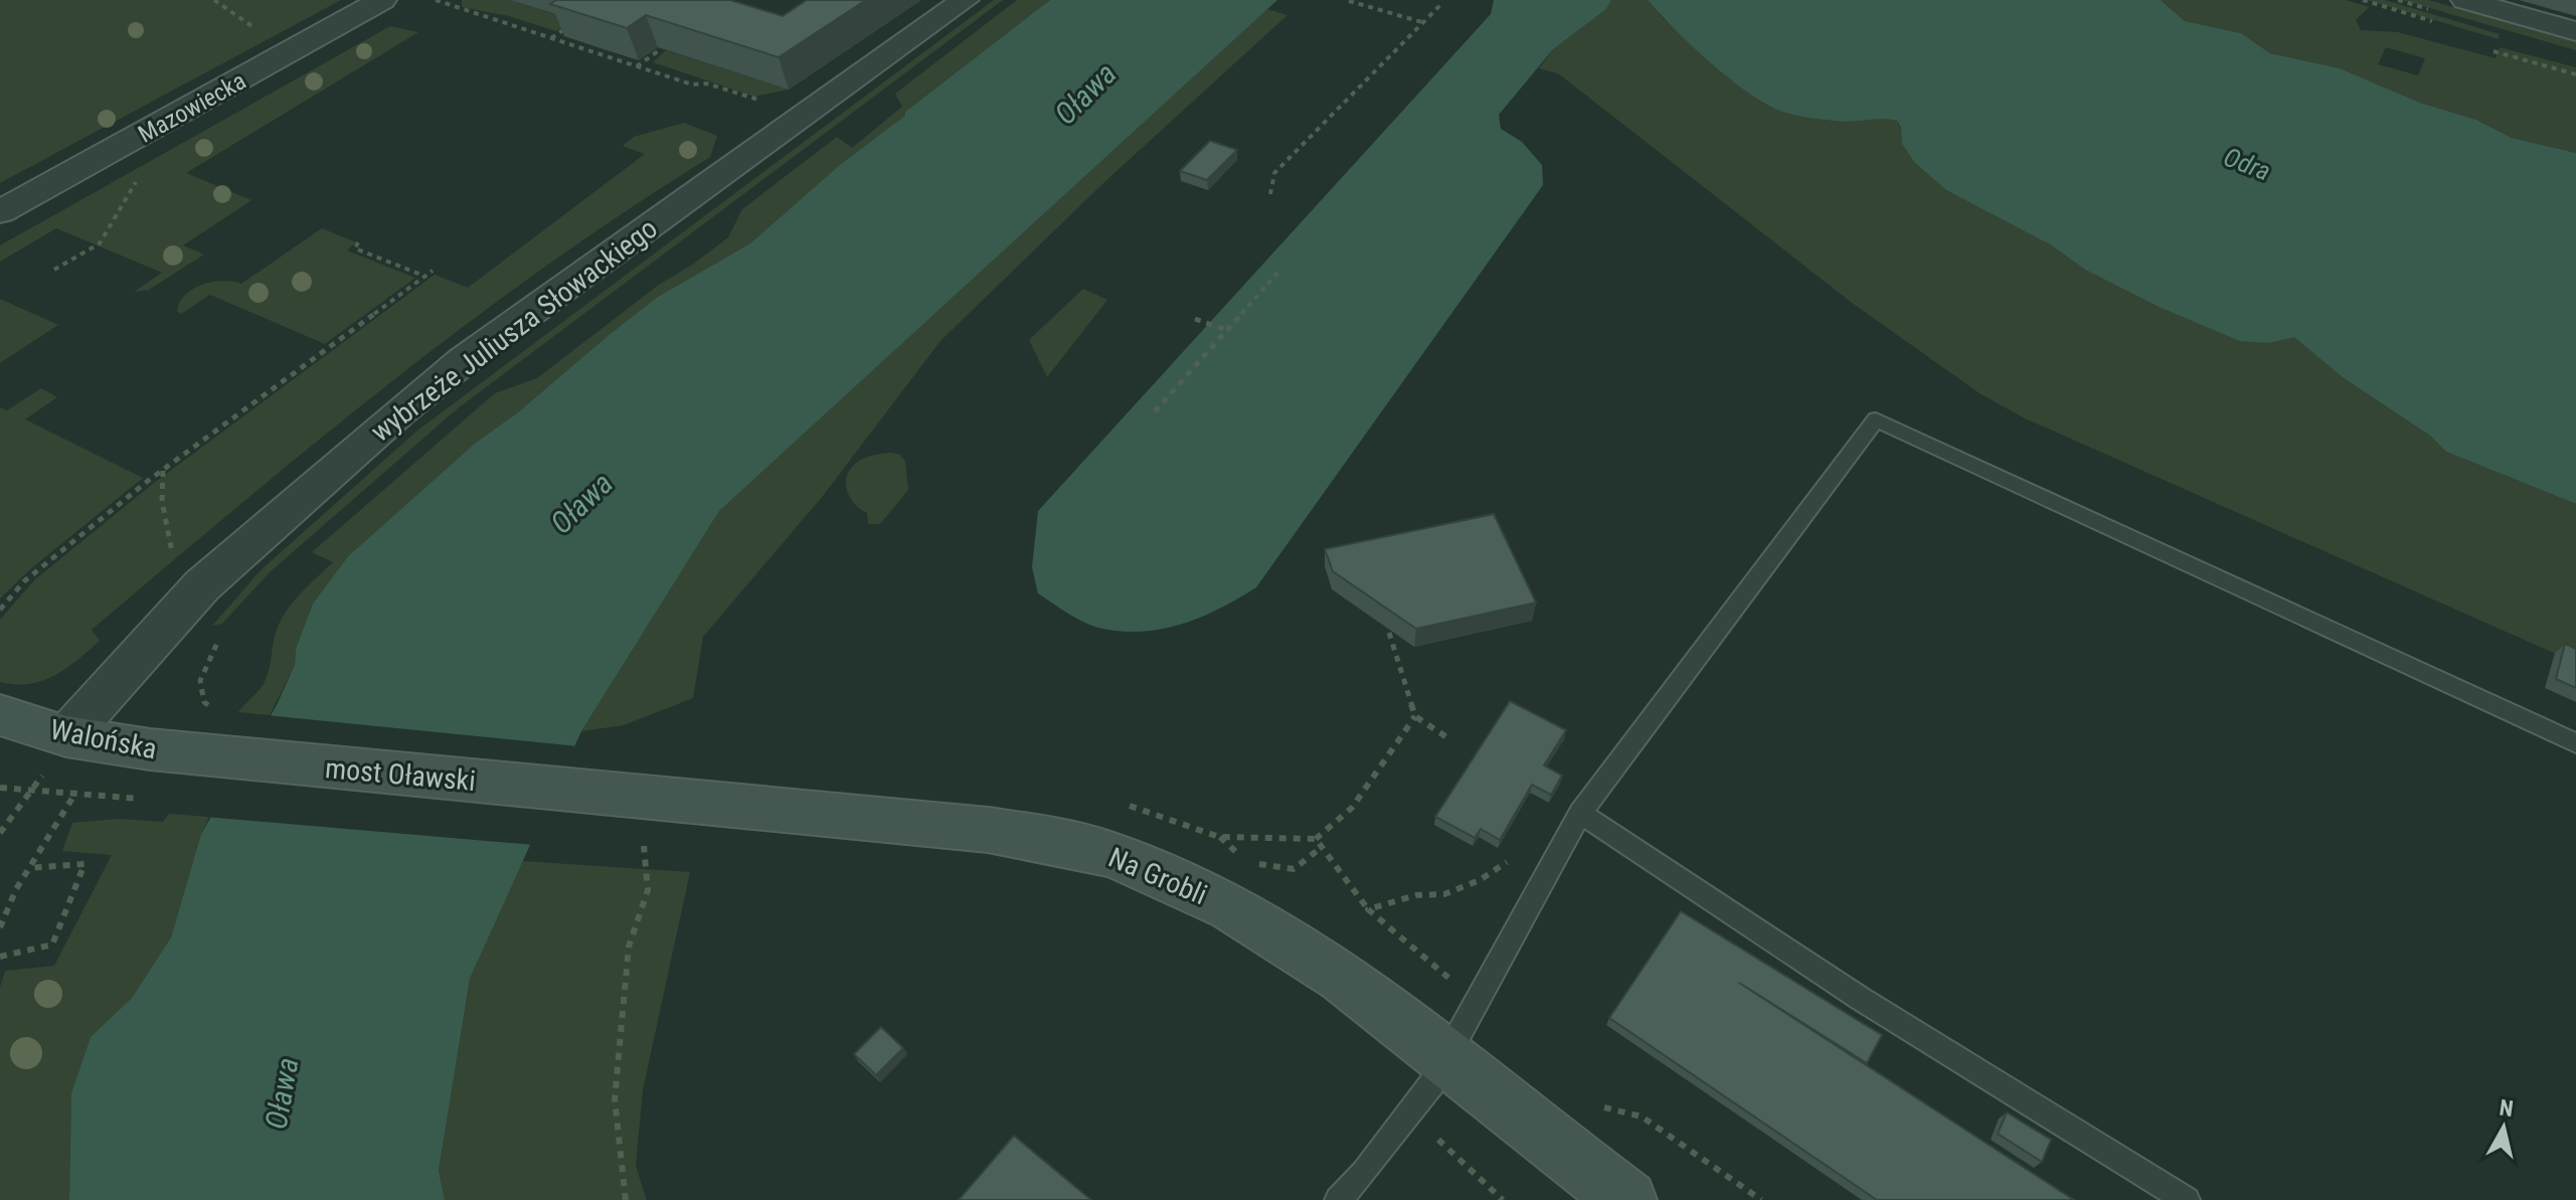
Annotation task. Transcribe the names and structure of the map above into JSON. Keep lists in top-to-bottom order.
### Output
{
  "streets": {
    "street": [
      "Mazowiecka",
      "wybrzeże Juliusza Słowackiego",
      "Walońska",
      "most Oławski",
      "Na Grobli"
    ]
  },
  "crossings": [
    ["wybrzeże Juliusza Słowackiego", "Walońska"],
    ["Walońska", "most Oławski"],
    ["most Oławski", "Na Grobli"]
  ],
  "water": ["Oława", "Odra"],
  "north": "top"
}
